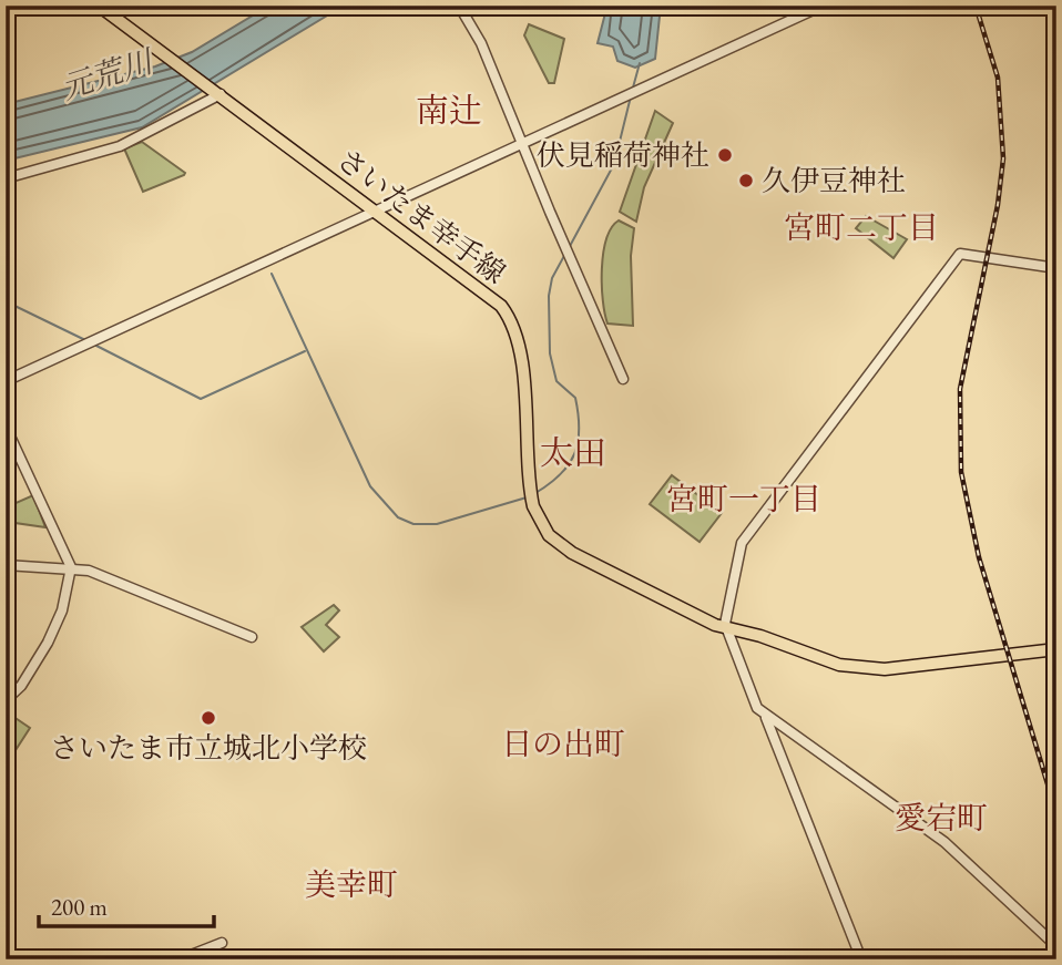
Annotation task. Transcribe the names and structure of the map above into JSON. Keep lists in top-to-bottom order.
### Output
{
  "streets": {
    "main road": ["さいたま幸手線"]
  },
  "districts": [
    "南辻",
    "宮町二丁目",
    "太田",
    "宮町一丁目",
    "日の出町",
    "愛宕町",
    "美幸町"
  ],
  "water": ["元荒川"],
  "places": ["伏見稲荷神社", "久伊豆神社", "さいたま市立城北小学校"],
  "scale_bar": "200 m"
}
